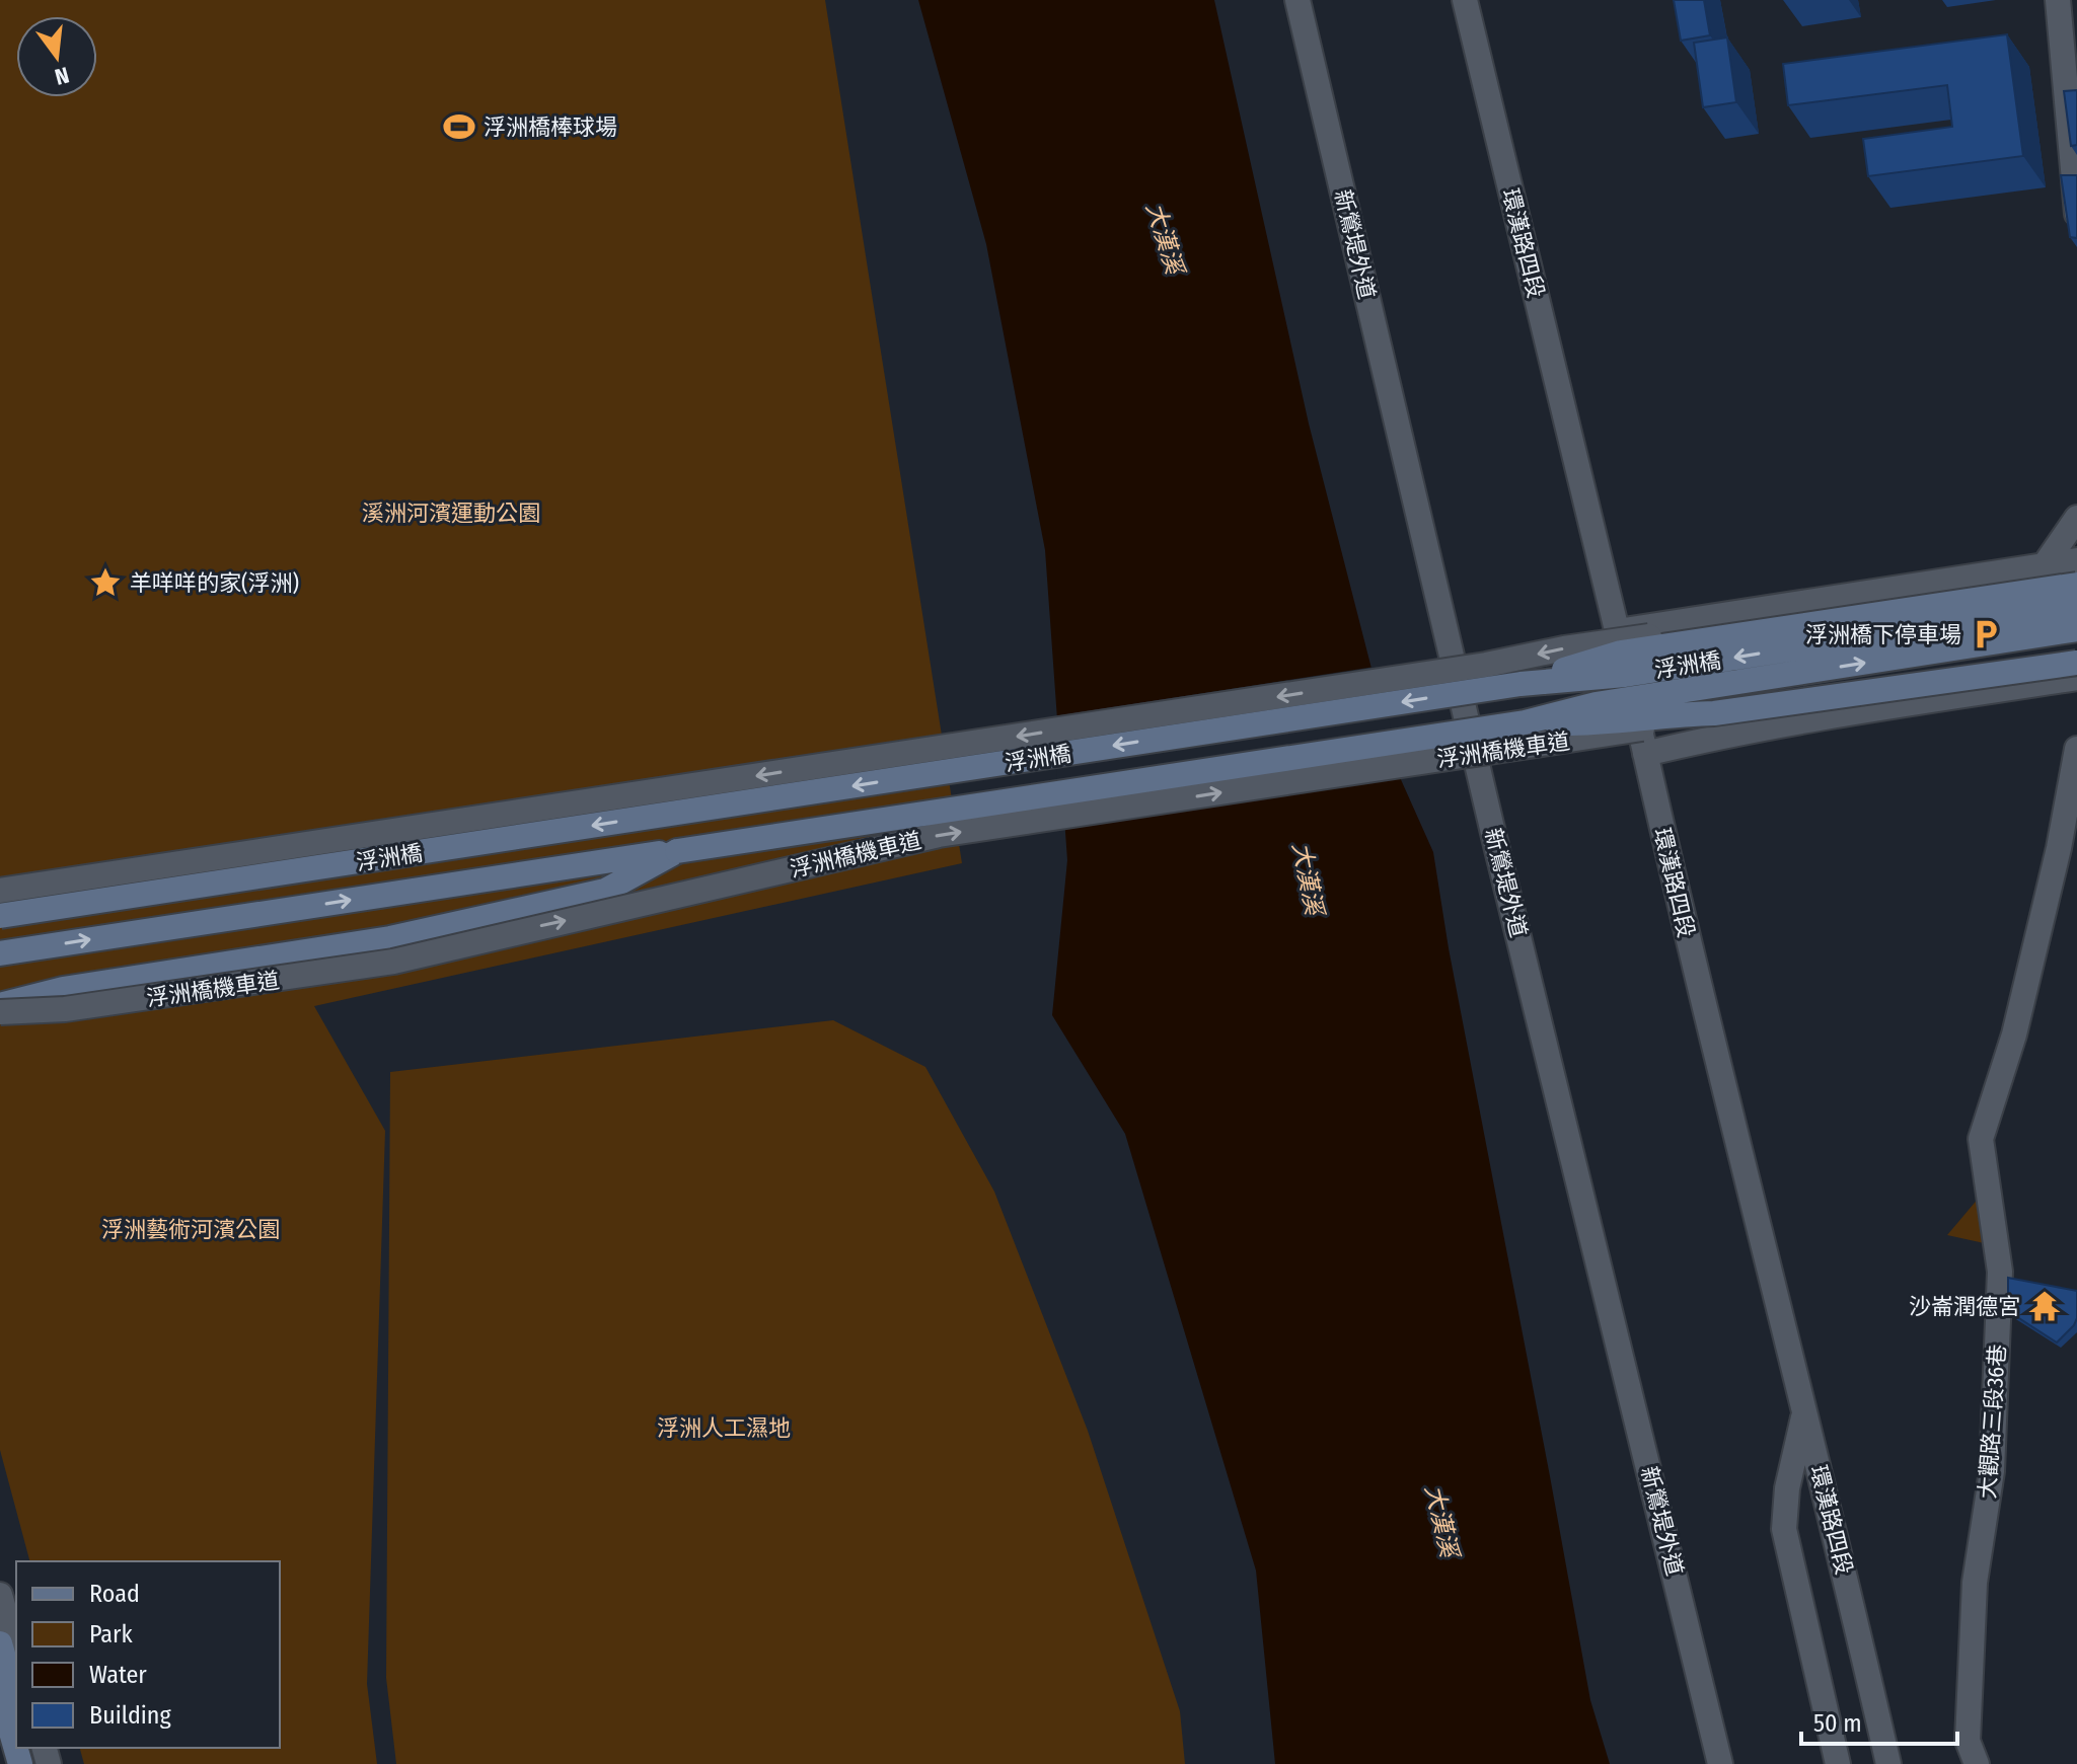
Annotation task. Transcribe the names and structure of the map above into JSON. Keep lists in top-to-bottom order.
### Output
{
  "streets": {
    "main road": ["浮洲橋"],
    "street": [
      "環漢路四段",
      "新鶯堤外道",
      "浮洲橋機車道",
      "大觀路三段36巷"
    ]
  },
  "water": ["大漢溪"],
  "parks": ["溪洲河濱運動公園", "浮洲藝術河濱公園", "浮洲人工濕地"],
  "places": {
    "sports": ["浮洲橋棒球場"],
    "place": ["羊咩咩的家(浮洲)"],
    "parking": ["浮洲橋下停車場"],
    "temple": ["沙崙潤德宮"]
  },
  "legend": [
    "Road",
    "Park",
    "Water",
    "Building"
  ],
  "scale_bar": "50 m",
  "north": "bottom"
}
